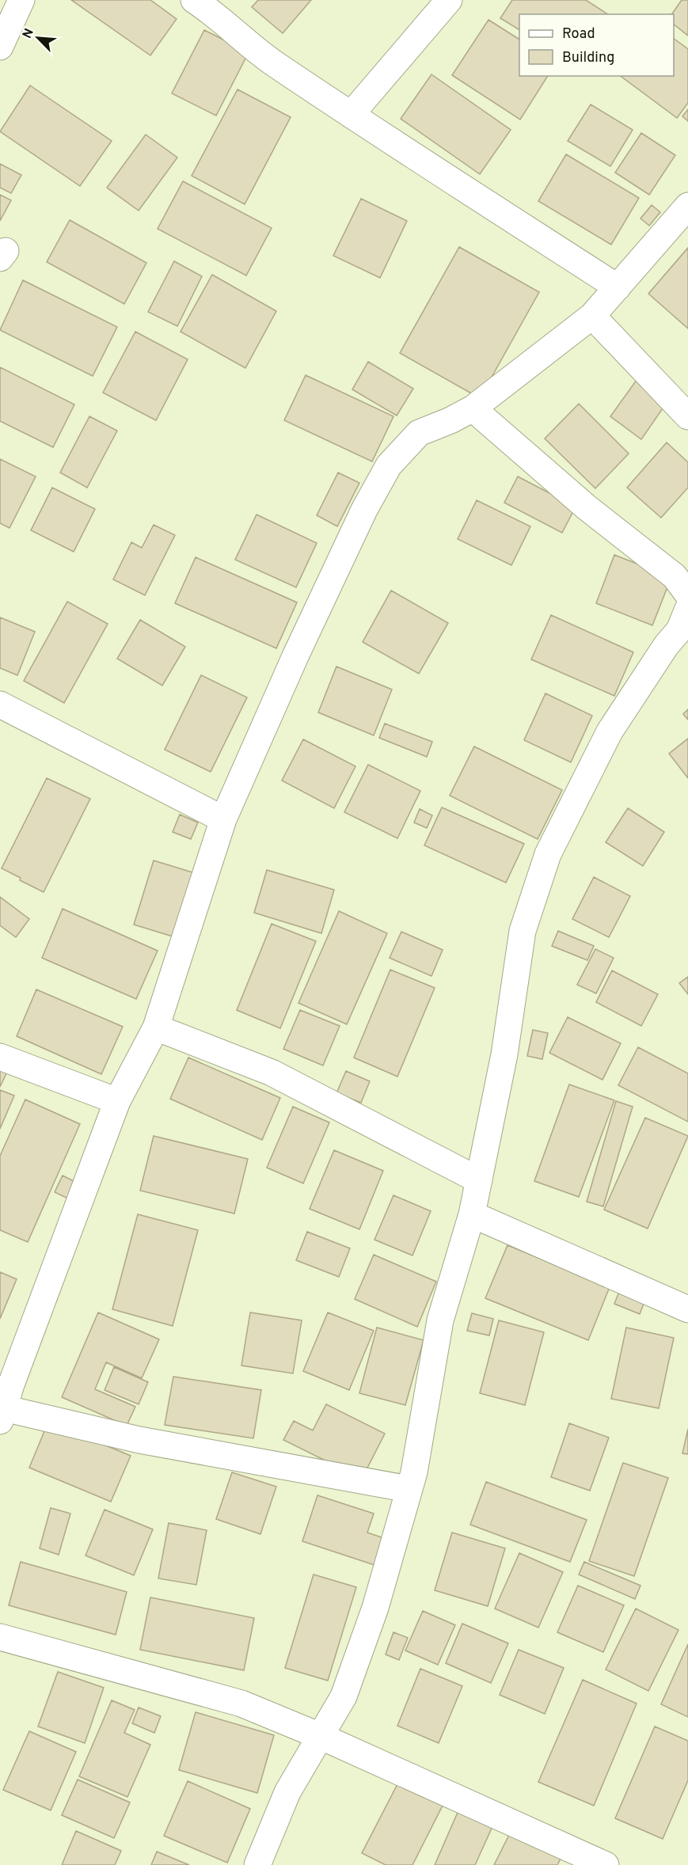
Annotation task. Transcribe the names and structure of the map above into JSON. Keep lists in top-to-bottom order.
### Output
{
  "legend": ["Road", "Building"],
  "north": "top left"
}
